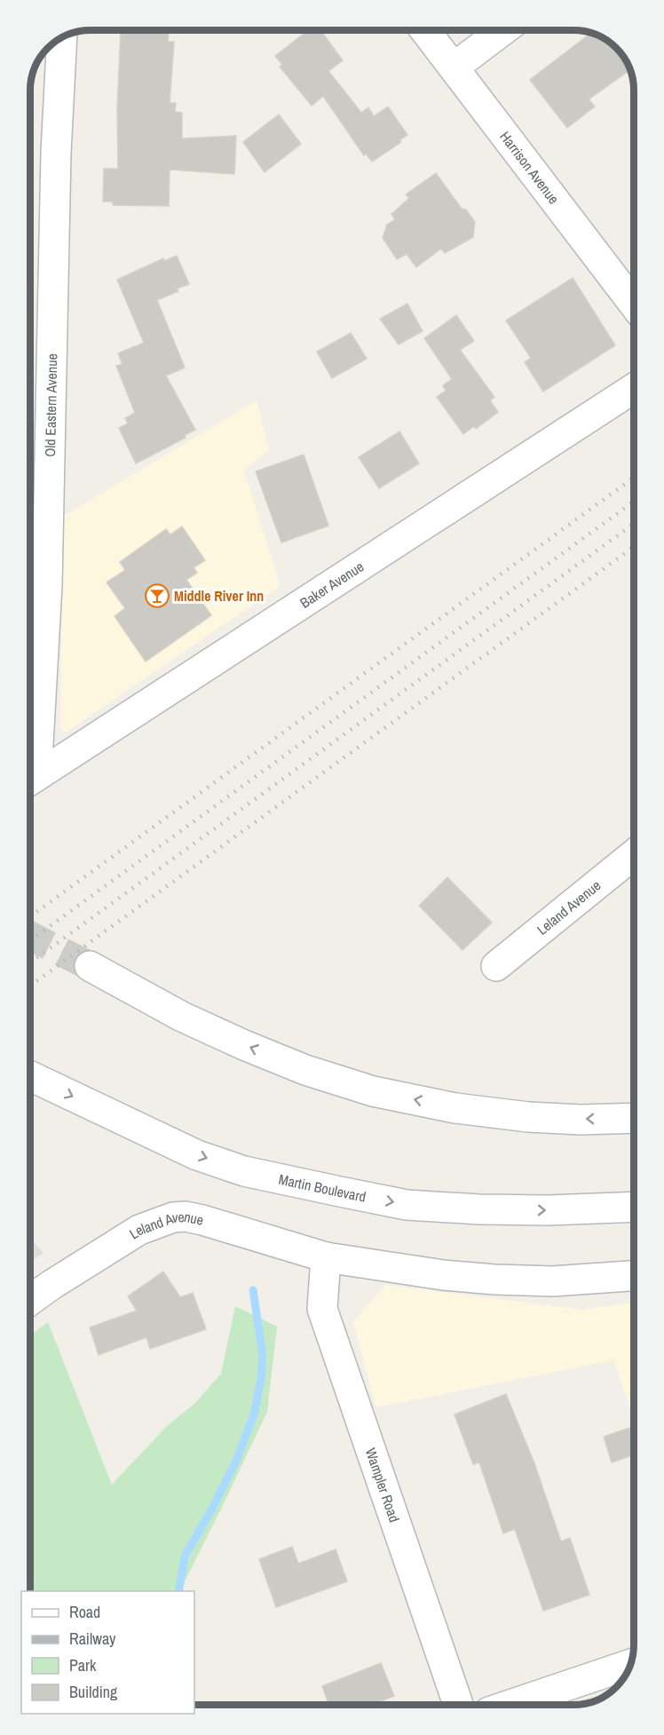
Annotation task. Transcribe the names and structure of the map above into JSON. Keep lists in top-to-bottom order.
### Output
{
  "streets": {
    "street": [
      "Harrison Avenue",
      "Old Eastern Avenue",
      "Baker Avenue",
      "Leland Avenue",
      "Martin Boulevard",
      "Wampler Road"
    ]
  },
  "crossings": [
    ["Leland Avenue", "Wampler Road"]
  ],
  "places": {
    "bar": ["Middle River Inn"]
  },
  "legend": [
    "Road",
    "Railway",
    "Park",
    "Building"
  ]
}
